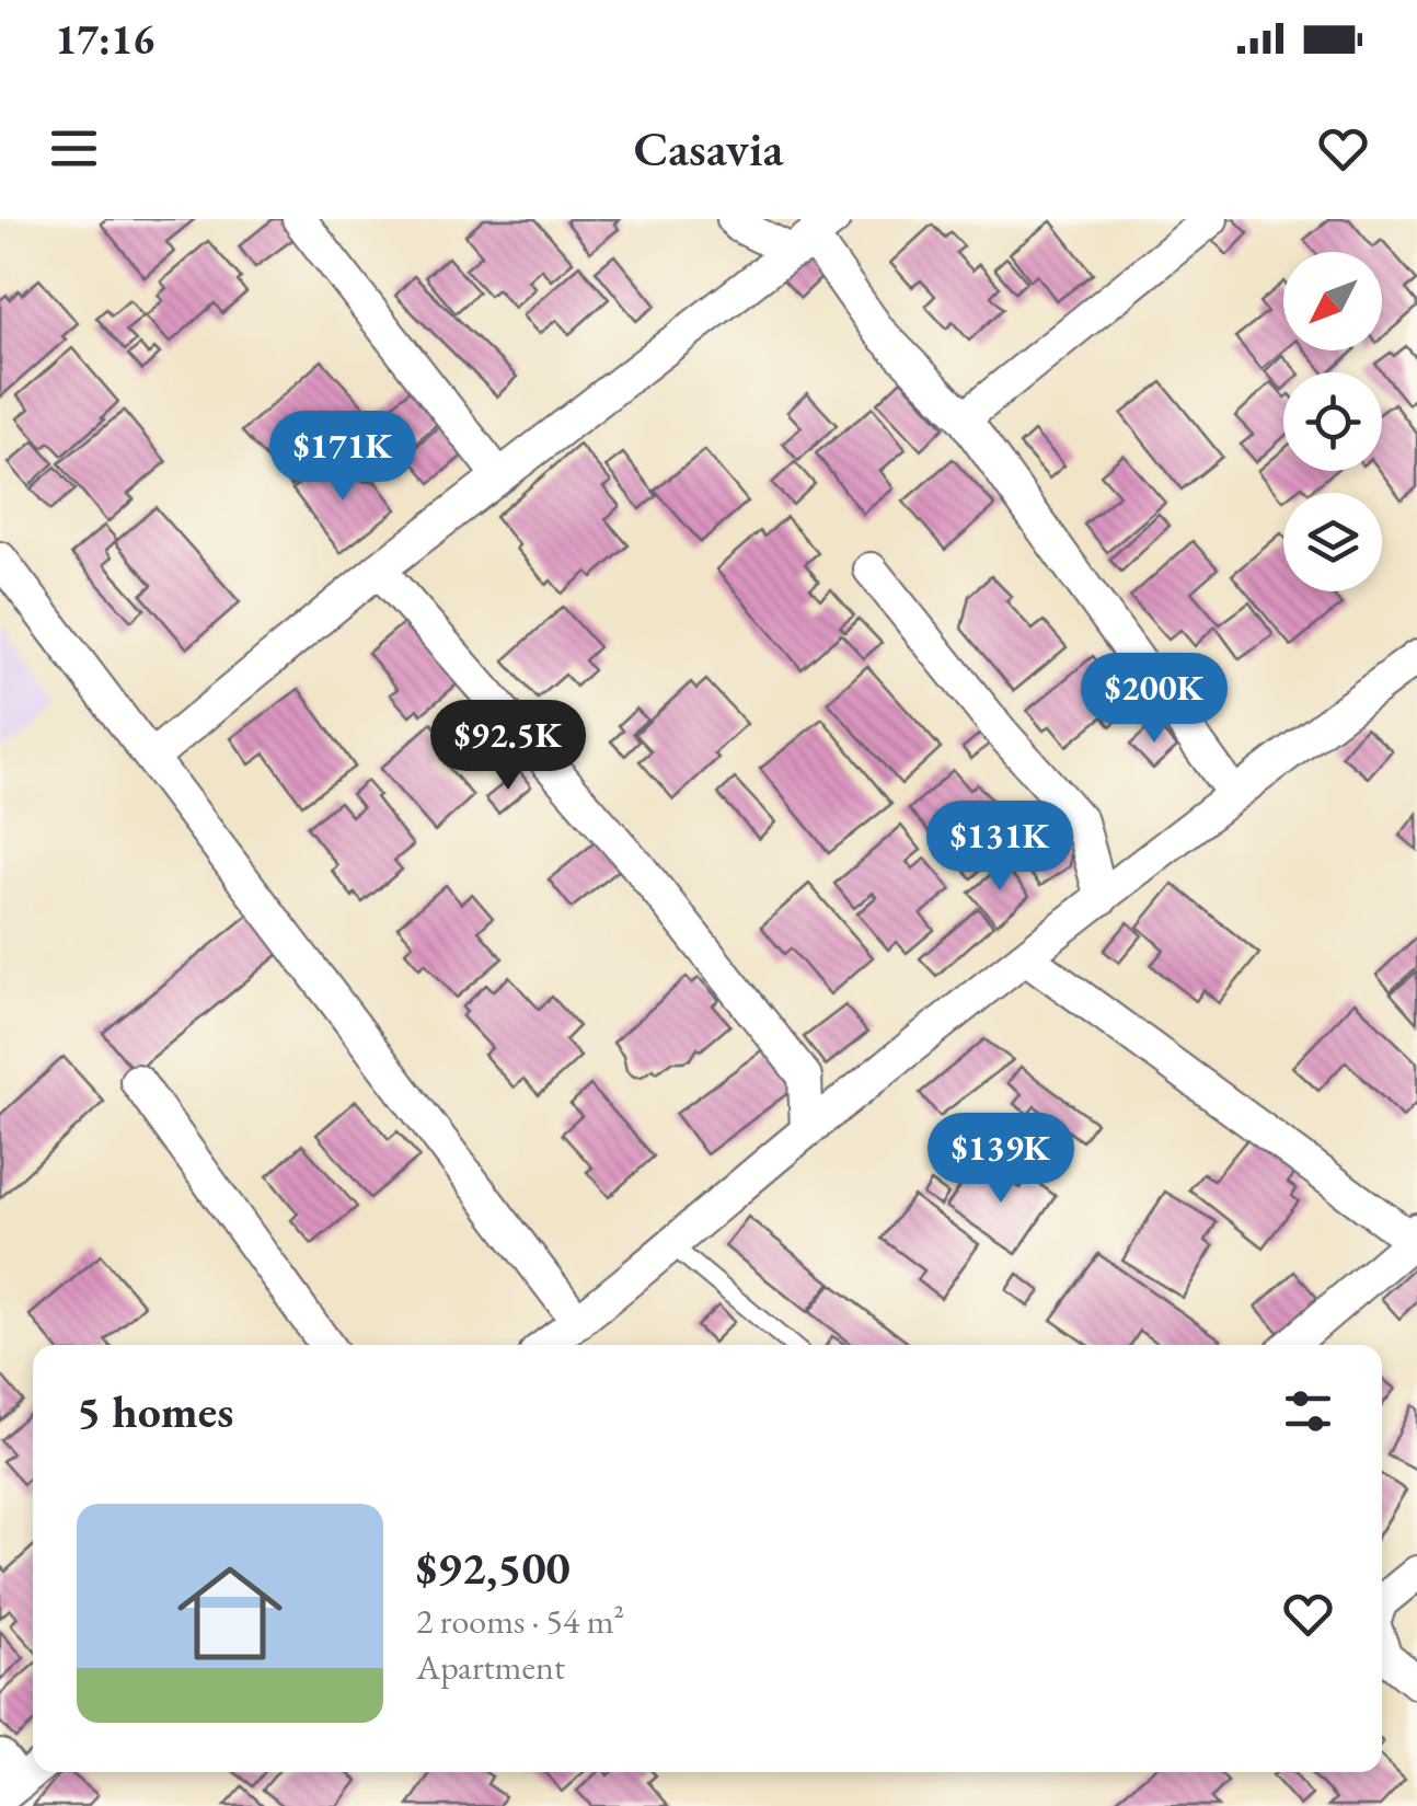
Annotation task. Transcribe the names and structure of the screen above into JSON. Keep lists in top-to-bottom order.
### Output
{
  "north": "bottom left",
  "page": {
    "status": "17:16",
    "header": "Casavia",
    "price": [
      "$171K",
      "$200K",
      "$92.5K",
      "$131K",
      "$139K"
    ],
    "heading": "5 homes",
    "list": [
      {
        "name": "$92,500",
        "note": "2 rooms · 54 m² · Apartment"
      }
    ]
  }
}
